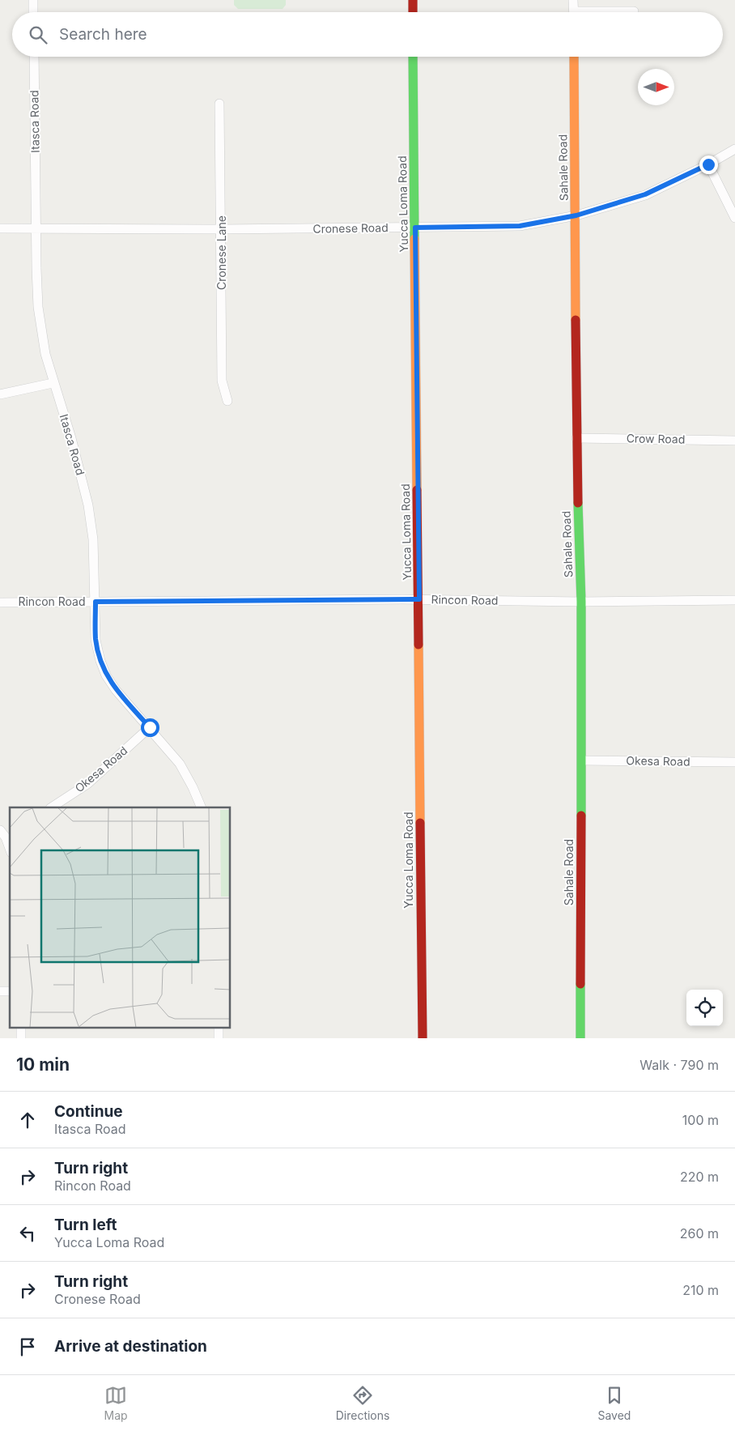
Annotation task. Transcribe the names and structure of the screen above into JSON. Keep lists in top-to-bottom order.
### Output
{
  "streets": {
    "main road": ["Sahale Road", "Yucca Loma Road"],
    "street": [
      "Itasca Road",
      "Cronese Road",
      "Cronese Lane",
      "Crow Road",
      "Rincon Road",
      "Okesa Road"
    ]
  },
  "crossings": [
    ["Itasca Road", "Cronese Road"],
    ["Itasca Road", "Rincon Road"],
    ["Itasca Road", "Okesa Road"],
    ["Sahale Road", "Cronese Road"],
    ["Sahale Road", "Crow Road"],
    ["Sahale Road", "Rincon Road"],
    ["Sahale Road", "Okesa Road"],
    ["Yucca Loma Road", "Cronese Road"],
    ["Yucca Loma Road", "Rincon Road"],
    ["Cronese Road", "Cronese Lane"]
  ],
  "north": "right",
  "page": {
    "search": "Search here",
    "heading": ["10 min", "Walk · 790 m"],
    "list": [
      ["Continue", "Itasca Road", "100 m"],
      ["Turn right", "Rincon Road", "220 m"],
      ["Turn left", "Yucca Loma Road", "260 m"],
      ["Turn right", "Cronese Road", "210 m"],
      "Arrive at destination"
    ],
    "nav": ["Map", "Directions", "Saved"]
  }
}
